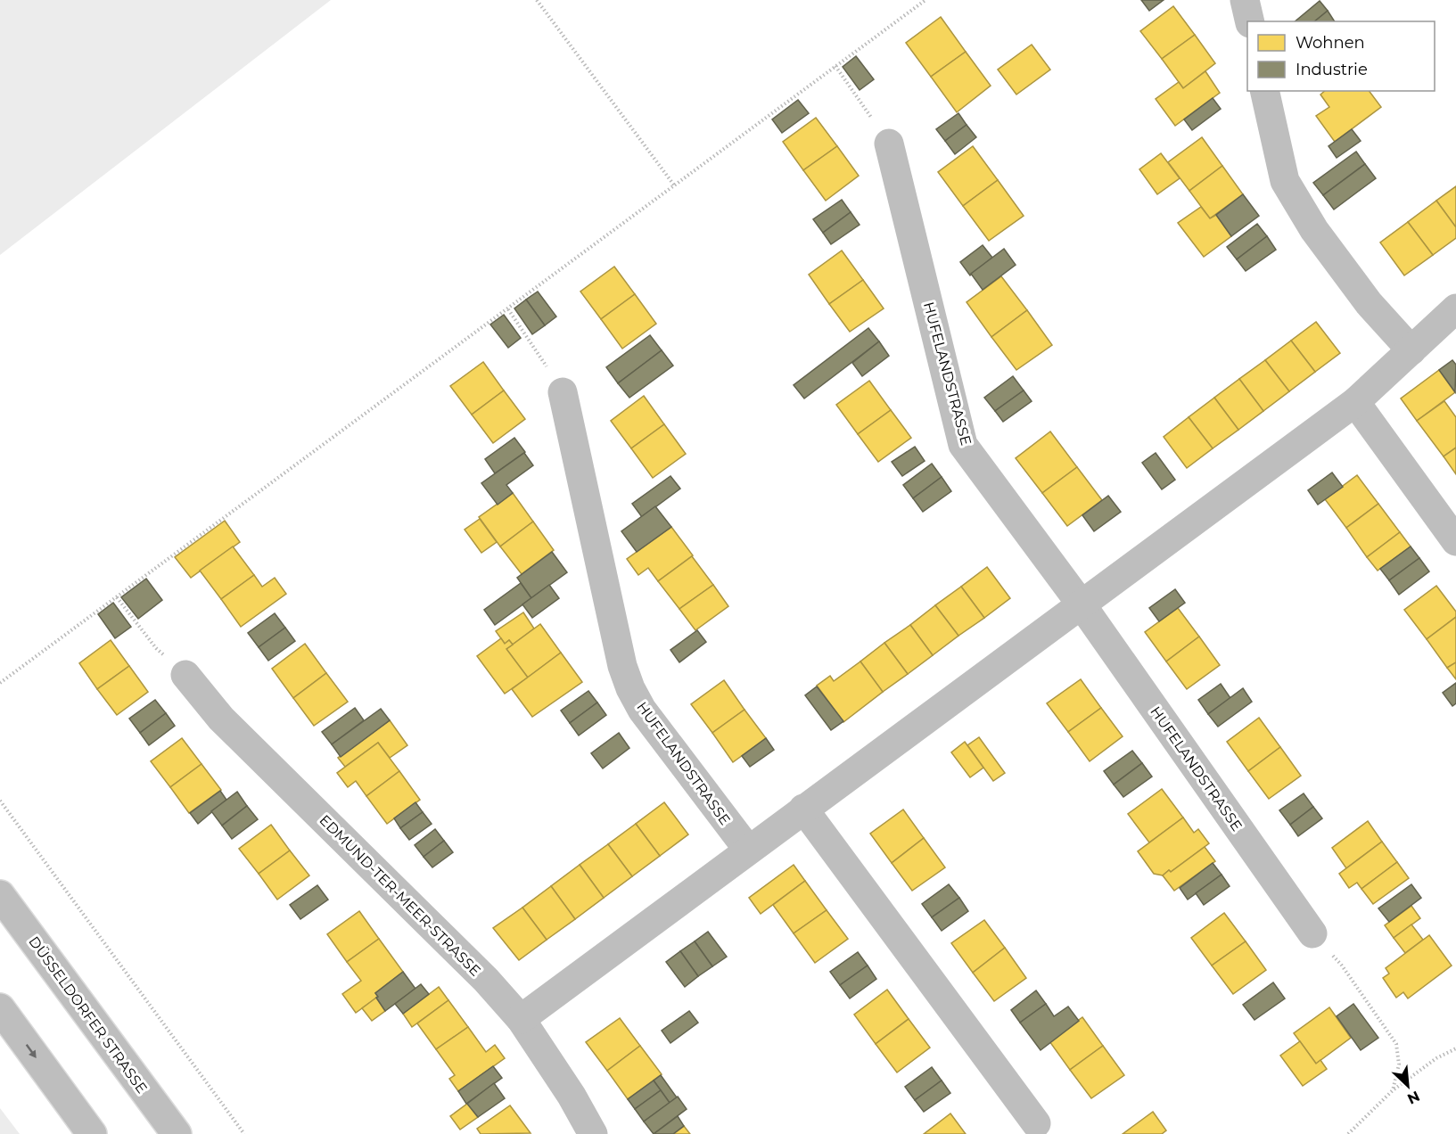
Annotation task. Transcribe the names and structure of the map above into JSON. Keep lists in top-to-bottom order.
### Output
{
  "streets": {
    "street": ["HUFELANDSTRASSE", "EDMUND-TER-MEER-STRASSE", "DÜSSELDORFER STRASSE"]
  },
  "legend": ["Wohnen", "Industrie"],
  "north": "bottom right"
}
